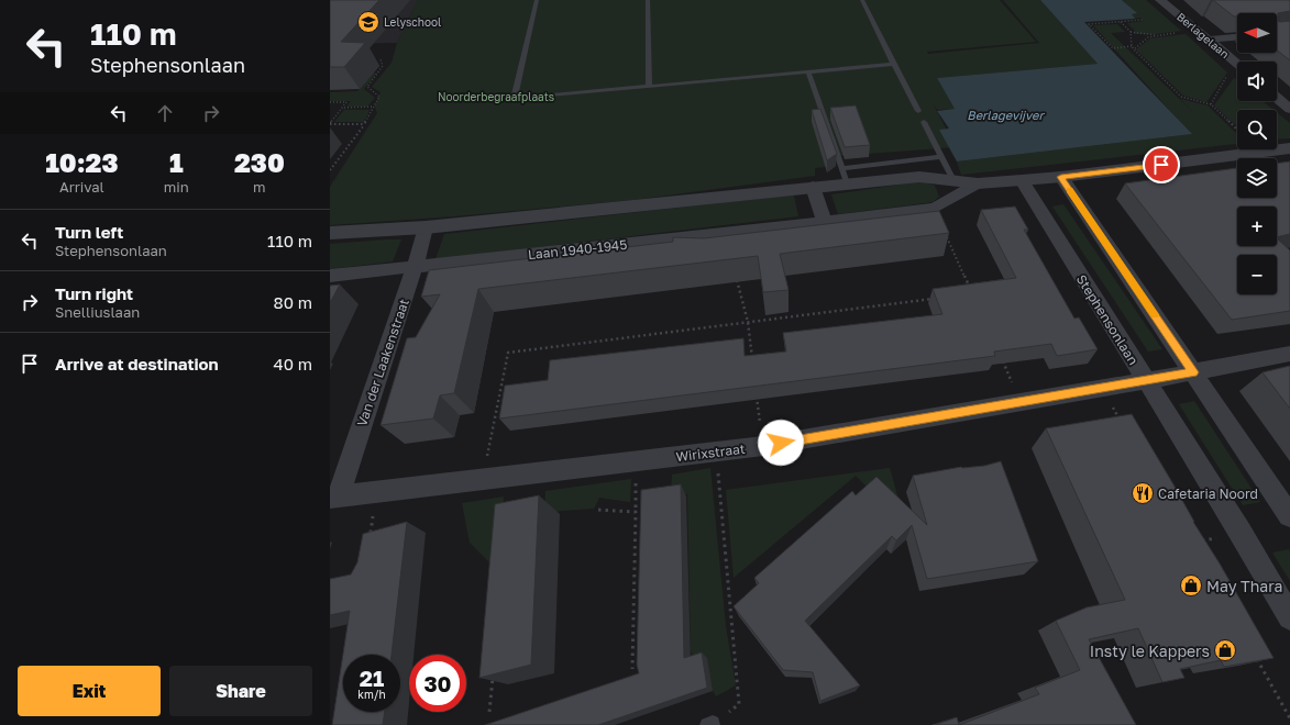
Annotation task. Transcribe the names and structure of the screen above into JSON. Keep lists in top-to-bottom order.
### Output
{
  "streets": {
    "street": [
      "Berlagelaan",
      "Laan 1940-1945",
      "Stephensonlaan",
      "Van der Laakenstraat",
      "Wirixstraat"
    ]
  },
  "crossings": [
    ["Laan 1940-1945", "Stephensonlaan"],
    ["Laan 1940-1945", "Van der Laakenstraat"],
    ["Stephensonlaan", "Wirixstraat"],
    ["Van der Laakenstraat", "Wirixstraat"]
  ],
  "water": ["Berlagevijver"],
  "parks": ["Noorderbegraafplaats"],
  "places": {
    "school or university": ["Lelyschool"],
    "restaurant": ["Cafetaria Noord"],
    "shop": ["May Thara", "Insty le Kappers"]
  },
  "north": "left",
  "page": {
    "turn": ["110 m", "Stephensonlaan"],
    "map_buttons": ["+", "−"],
    "eta": [
      "10:23",
      "Arrival",
      "1",
      "min",
      "230",
      "m"
    ],
    "list": [
      {
        "name": "Turn left",
        "note": "Stephensonlaan",
        "value": "110 m"
      },
      {
        "name": "Turn right",
        "note": "Snelliuslaan",
        "value": "80 m"
      },
      {
        "name": "Arrive at destination",
        "value": "40 m"
      }
    ],
    "speed": "21 km/h",
    "limit": "30",
    "buttons": ["Exit", "Share"]
  }
}
